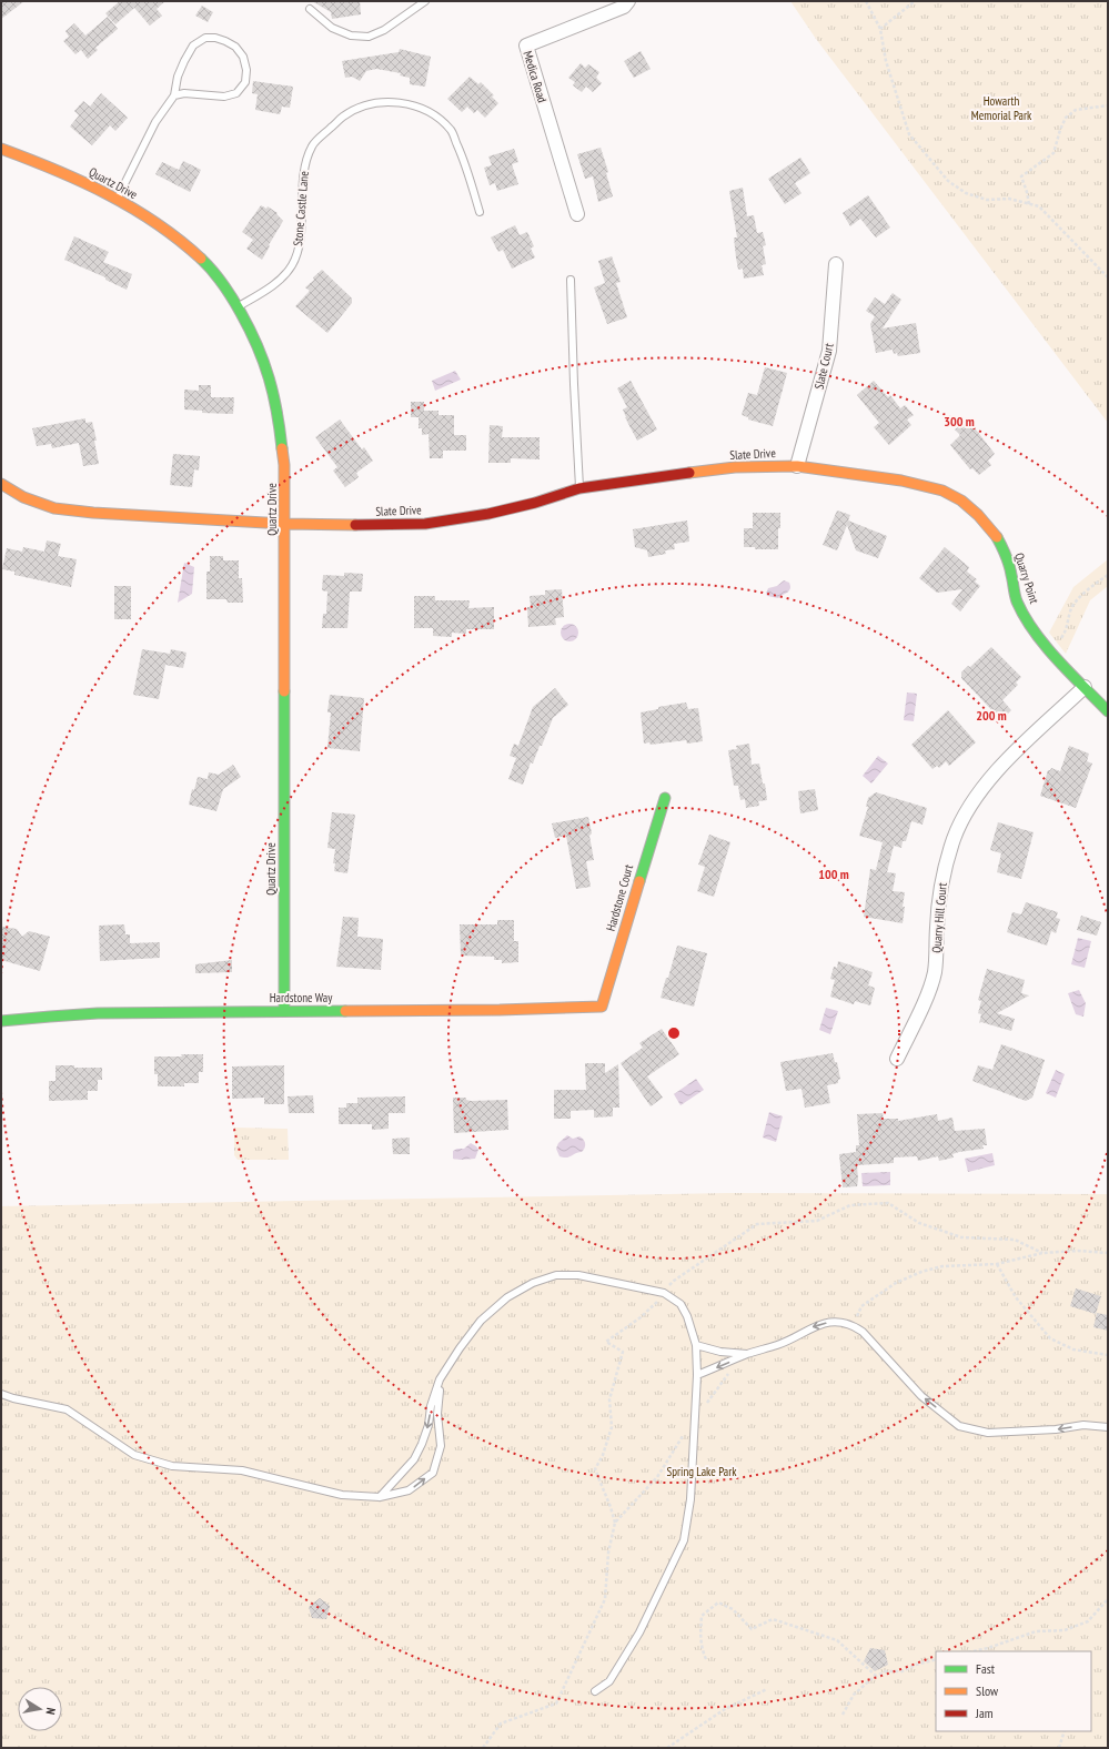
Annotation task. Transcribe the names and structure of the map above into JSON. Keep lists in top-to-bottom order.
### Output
{
  "streets": {
    "street": [
      "Medica Road",
      "Quartz Drive",
      "Slate Court",
      "Slate Drive",
      "Quarry Point",
      "Hardstone Court",
      "Quarry Hill Court",
      "Hardstone Way"
    ],
    "lane": ["Stone Castle Lane"]
  },
  "crossings": [
    ["Quartz Drive", "Stone Castle Lane"],
    ["Quartz Drive", "Slate Drive"],
    ["Quartz Drive", "Hardstone Way"],
    ["Slate Court", "Slate Drive"],
    ["Slate Court", "Quarry Point"],
    ["Slate Drive", "Quarry Point"],
    ["Quarry Point", "Quarry Hill Court"],
    ["Hardstone Court", "Hardstone Way"]
  ],
  "parks": ["Howarth Memorial Park", "Spring Lake Park"],
  "legend": ["Fast", "Slow", "Jam"],
  "north": "right",
  "rings": ["300 m", "200 m", "100 m"]
}
